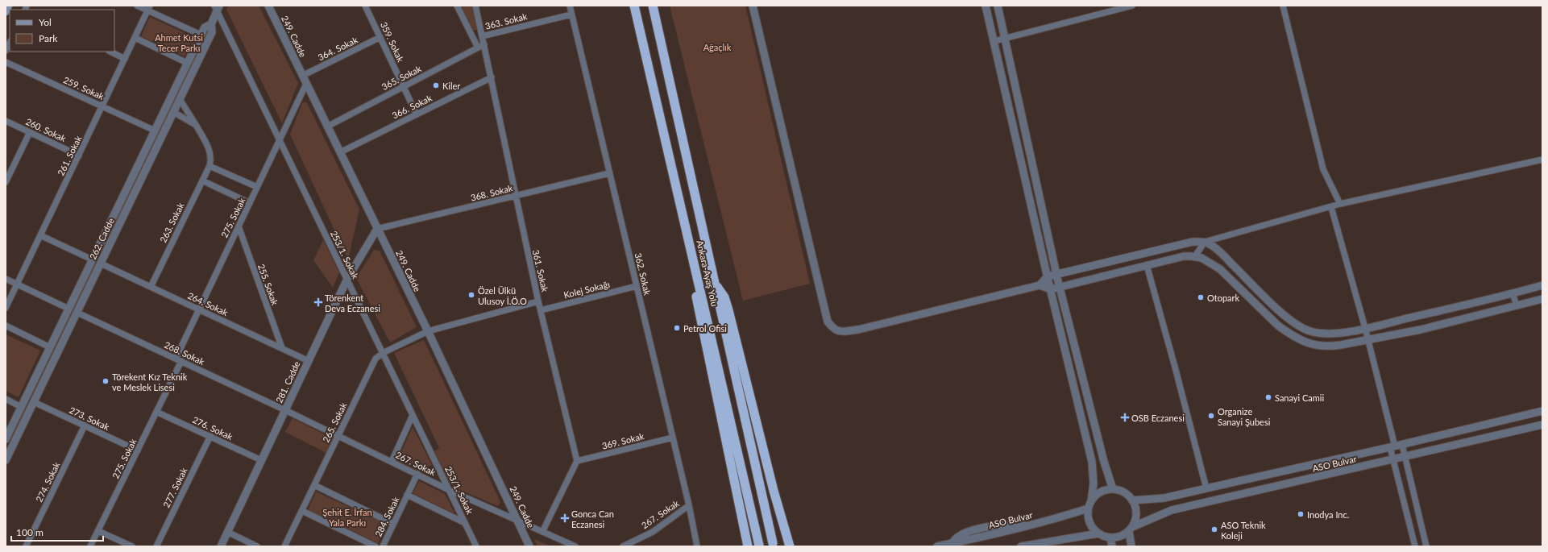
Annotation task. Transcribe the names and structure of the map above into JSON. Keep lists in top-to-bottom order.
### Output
{
  "streets": {
    "highway": ["Ankara-Ayaş Yolu"],
    "street": [
      "363. Sokak",
      "249. Cadde",
      "359. Sokak",
      "364. Sokak",
      "365. Sokak",
      "259. Sokak",
      "366. Sokak",
      "260. Sokak",
      "261. Sokak",
      "368. Sokak",
      "275. Sokak",
      "263. Sokak",
      "262. Cadde",
      "253/1. Sokak",
      "361. Sokak",
      "362. Sokak",
      "255. Sokak",
      "Kolej Sokağı",
      "264. Sokak",
      "268. Sokak",
      "281. Cadde",
      "273. Sokak",
      "265. Sokak",
      "276. Sokak",
      "369. Sokak",
      "267. Sokak",
      "ASO Bulvar",
      "274. Sokak",
      "277. Sokak",
      "284. Sokak"
    ]
  },
  "crossings": [
    ["363. Sokak", "361. Sokak"],
    ["363. Sokak", "362. Sokak"],
    ["249. Cadde", "364. Sokak"],
    ["249. Cadde", "365. Sokak"],
    ["249. Cadde", "366. Sokak"],
    ["249. Cadde", "368. Sokak"],
    ["249. Cadde", "275. Sokak"],
    ["249. Cadde", "281. Cadde"],
    ["249. Cadde", "265. Sokak"],
    ["249. Cadde", "267. Sokak"],
    ["359. Sokak", "364. Sokak"],
    ["359. Sokak", "365. Sokak"],
    ["359. Sokak", "366. Sokak"],
    ["365. Sokak", "361. Sokak"],
    ["259. Sokak", "261. Sokak"],
    ["259. Sokak", "262. Cadde"],
    ["366. Sokak", "361. Sokak"],
    ["260. Sokak", "261. Sokak"],
    ["368. Sokak", "361. Sokak"],
    ["368. Sokak", "362. Sokak"],
    ["368. Sokak", "281. Cadde"],
    ["275. Sokak", "253/1. Sokak"],
    ["275. Sokak", "255. Sokak"],
    ["275. Sokak", "264. Sokak"],
    ["275. Sokak", "268. Sokak"],
    ["275. Sokak", "273. Sokak"],
    ["275. Sokak", "276. Sokak"],
    ["263. Sokak", "264. Sokak"],
    ["262. Cadde", "253/1. Sokak"],
    ["262. Cadde", "264. Sokak"],
    ["262. Cadde", "268. Sokak"],
    ["262. Cadde", "273. Sokak"],
    ["253/1. Sokak", "281. Cadde"],
    ["253/1. Sokak", "265. Sokak"],
    ["253/1. Sokak", "267. Sokak"],
    ["253/1. Sokak", "284. Sokak"],
    ["361. Sokak", "Kolej Sokağı"],
    ["361. Sokak", "369. Sokak"],
    ["362. Sokak", "Kolej Sokağı"],
    ["362. Sokak", "369. Sokak"],
    ["362. Sokak", "267. Sokak"],
    ["255. Sokak", "264. Sokak"],
    ["264. Sokak", "281. Cadde"],
    ["268. Sokak", "281. Cadde"],
    ["268. Sokak", "267. Sokak"],
    ["281. Cadde", "276. Sokak"],
    ["281. Cadde", "267. Sokak"],
    ["273. Sokak", "274. Sokak"],
    ["265. Sokak", "267. Sokak"],
    ["276. Sokak", "277. Sokak"],
    ["267. Sokak", "284. Sokak"]
  ],
  "parks": ["Ahmet Kutsi Tecer Parkı", "Ağaçlık", "Şehit E. İrfan Yala Parkı"],
  "places": {
    "other": [
      "Kiler",
      "Özel Ülkü Ulusoy İ.Ö.O",
      "Otopark",
      "Petrol Ofisi",
      "Törekent Kız Teknik ve Meslek Lisesi",
      "Sanayi Camii",
      "Organize Sanayi Şubesi",
      "Inodya Inc.",
      "ASO Teknik Koleji"
    ],
    "health": ["Törenkent Deva Eczanesi", "OSB Eczanesi", "Gonca Can Eczanesi"]
  },
  "legend": ["Yol", "Park"],
  "scale_bar": "100 m"
}
